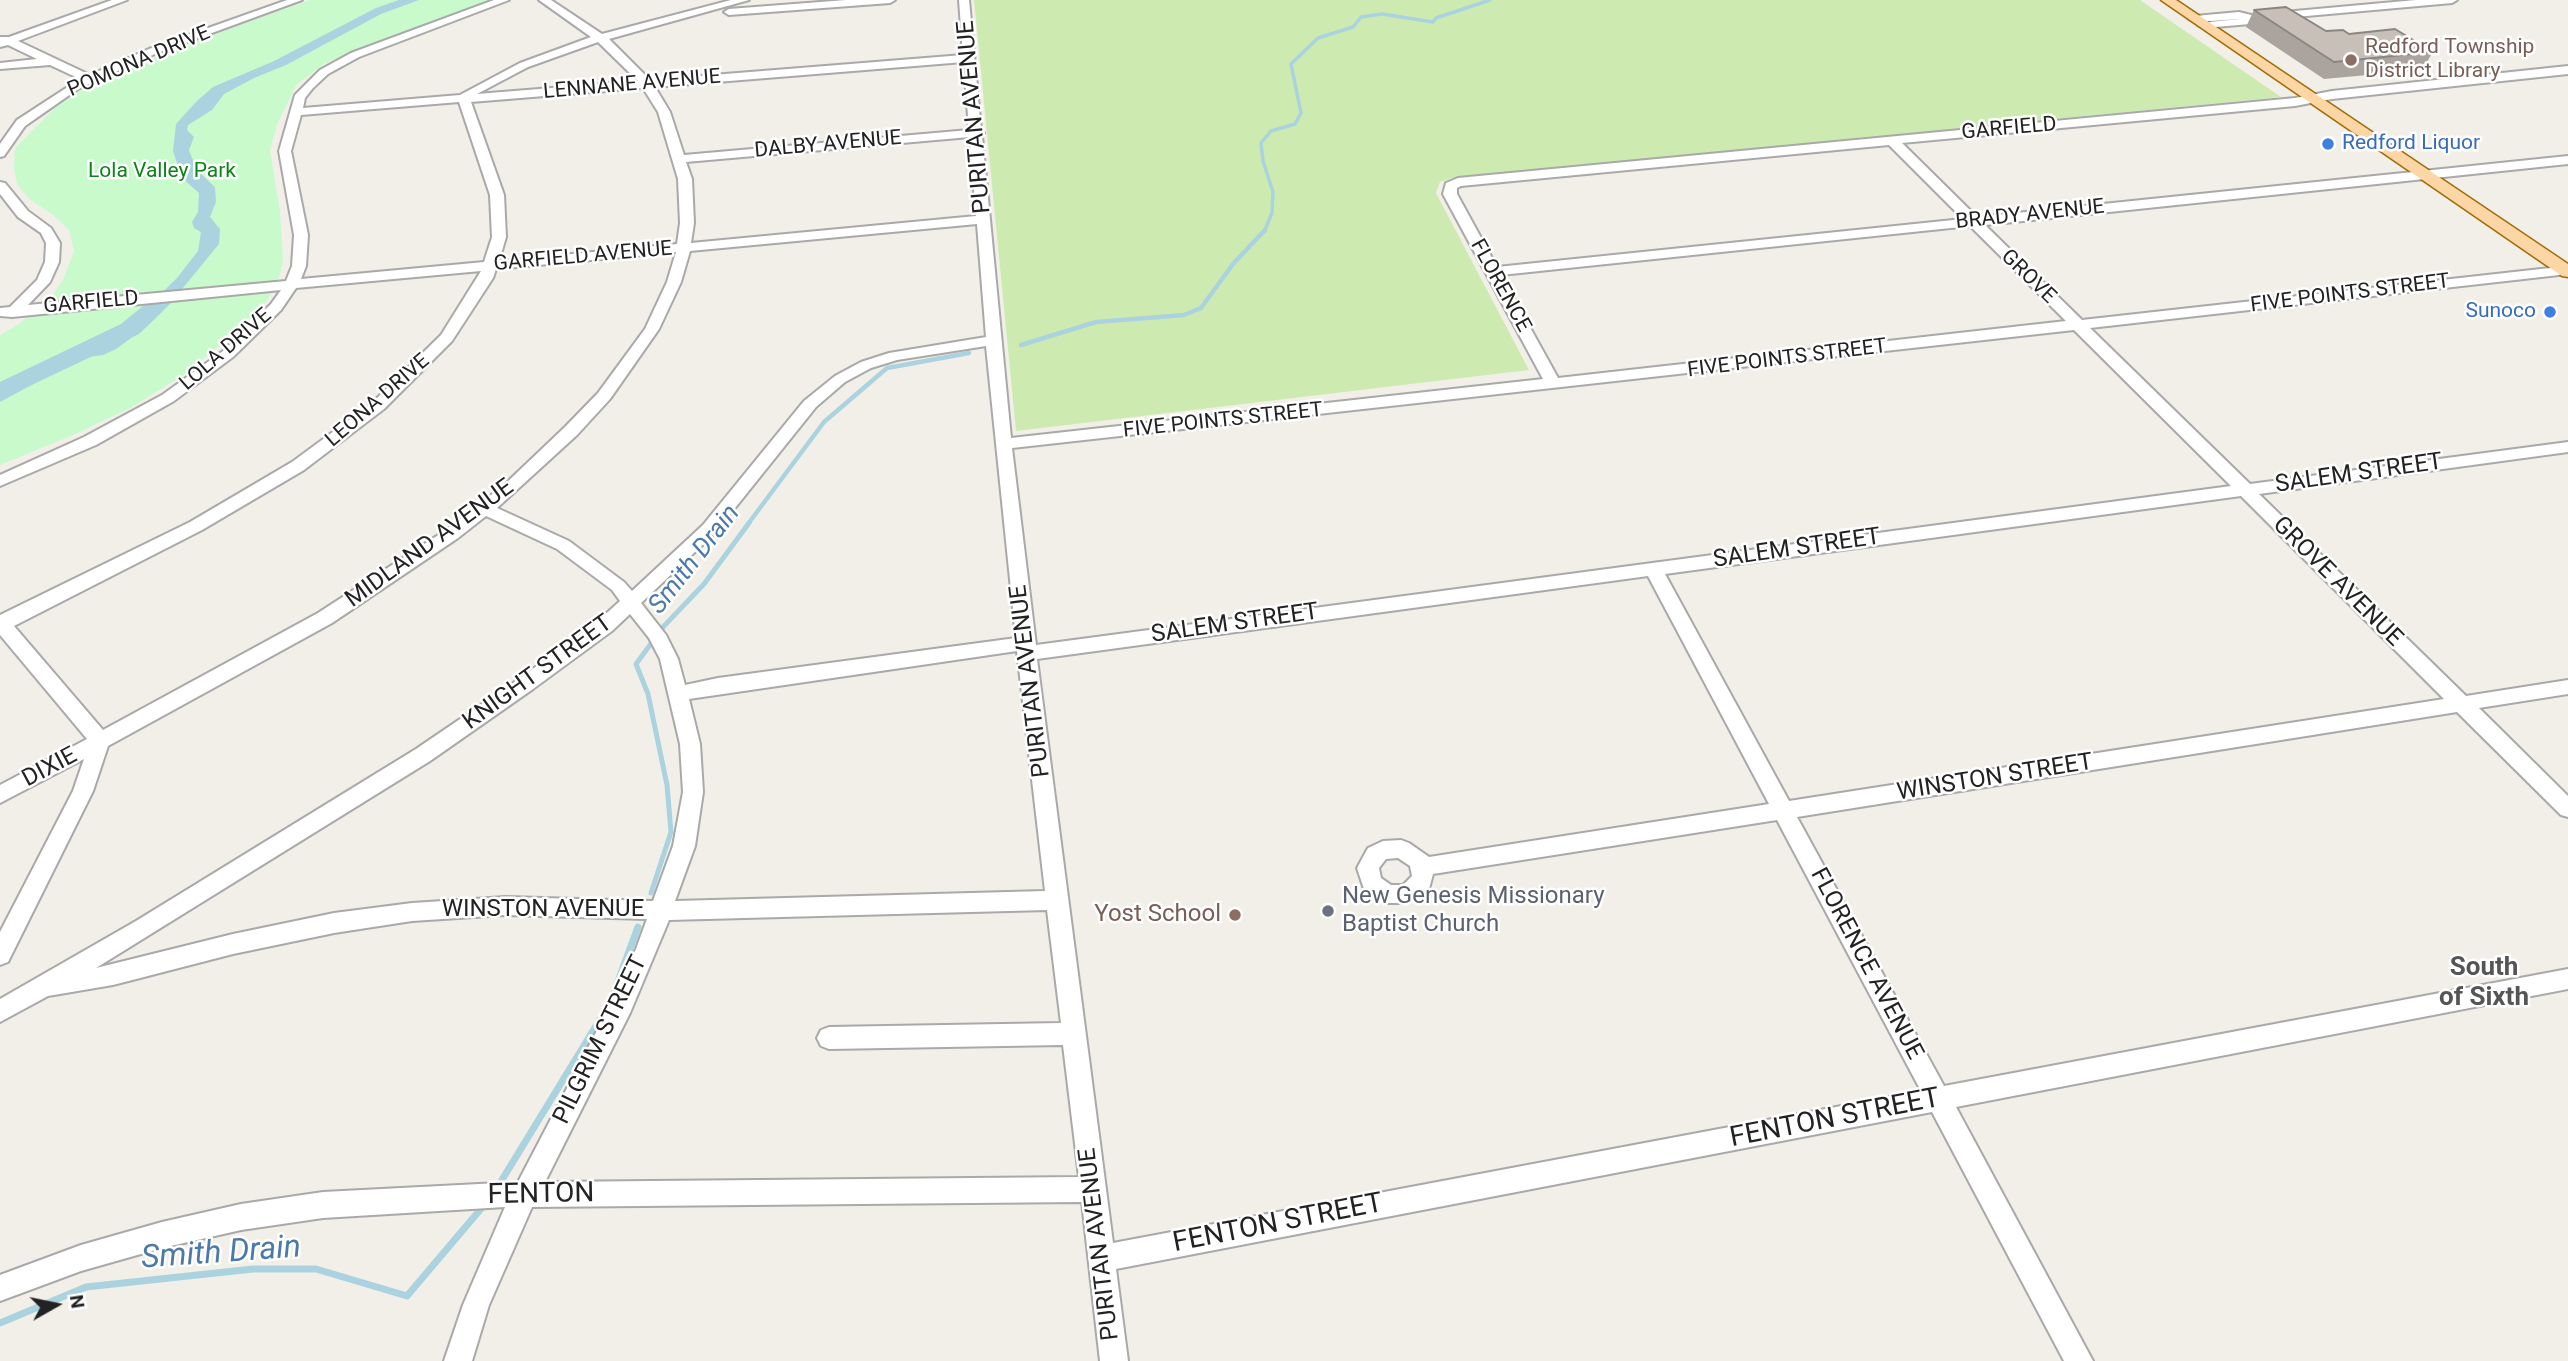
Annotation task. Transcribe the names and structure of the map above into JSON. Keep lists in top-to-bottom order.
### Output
{
  "streets": {
    "street": [
      "POMONA DRIVE",
      "LENNANE AVENUE",
      "PURITAN AVENUE",
      "GARFIELD",
      "DALBY AVENUE",
      "BRADY AVENUE",
      "GARFIELD AVENUE",
      "GROVE",
      "FLORENCE",
      "FIVE POINTS STREET",
      "LOLA DRIVE",
      "LEONA DRIVE",
      "SALEM STREET",
      "MIDLAND AVENUE",
      "GROVE AVENUE",
      "KNIGHT STREET",
      "DIXIE",
      "WINSTON STREET",
      "WINSTON AVENUE",
      "FLORENCE AVENUE",
      "PILGRIM STREET",
      "FENTON STREET",
      "FENTON"
    ]
  },
  "crossings": [
    ["LENNANE AVENUE", "PURITAN AVENUE"],
    ["LENNANE AVENUE", "LOLA DRIVE"],
    ["LENNANE AVENUE", "LEONA DRIVE"],
    ["LENNANE AVENUE", "MIDLAND AVENUE"],
    ["PURITAN AVENUE", "DALBY AVENUE"],
    ["PURITAN AVENUE", "GARFIELD AVENUE"],
    ["PURITAN AVENUE", "FIVE POINTS STREET"],
    ["PURITAN AVENUE", "SALEM STREET"],
    ["PURITAN AVENUE", "KNIGHT STREET"],
    ["PURITAN AVENUE", "WINSTON AVENUE"],
    ["PURITAN AVENUE", "FENTON STREET"],
    ["PURITAN AVENUE", "FENTON"],
    ["GARFIELD", "GARFIELD AVENUE"],
    ["GARFIELD", "GROVE"],
    ["GARFIELD", "FLORENCE"],
    ["DALBY AVENUE", "MIDLAND AVENUE"],
    ["BRADY AVENUE", "GROVE"],
    ["BRADY AVENUE", "FLORENCE"],
    ["GARFIELD AVENUE", "LOLA DRIVE"],
    ["GARFIELD AVENUE", "LEONA DRIVE"],
    ["GARFIELD AVENUE", "MIDLAND AVENUE"],
    ["GROVE", "FIVE POINTS STREET"],
    ["GROVE", "GROVE AVENUE"],
    ["FLORENCE", "FIVE POINTS STREET"],
    ["FIVE POINTS STREET", "GROVE AVENUE"],
    ["SALEM STREET", "GROVE AVENUE"],
    ["SALEM STREET", "FLORENCE AVENUE"],
    ["SALEM STREET", "PILGRIM STREET"],
    ["MIDLAND AVENUE", "DIXIE"],
    ["MIDLAND AVENUE", "PILGRIM STREET"],
    ["GROVE AVENUE", "WINSTON STREET"],
    ["KNIGHT STREET", "WINSTON AVENUE"],
    ["KNIGHT STREET", "PILGRIM STREET"],
    ["WINSTON STREET", "FLORENCE AVENUE"],
    ["WINSTON AVENUE", "PILGRIM STREET"],
    ["FLORENCE AVENUE", "FENTON STREET"],
    ["PILGRIM STREET", "FENTON"]
  ],
  "districts": ["South of Sixth"],
  "water": ["Smith Drain"],
  "parks": ["Lola Valley Park"],
  "places": [
    "Redford Township District Library",
    "Redford Liquor",
    "Sunoco",
    "New Genesis Missionary Baptist Church",
    "Yost School"
  ],
  "north": "right"
}
